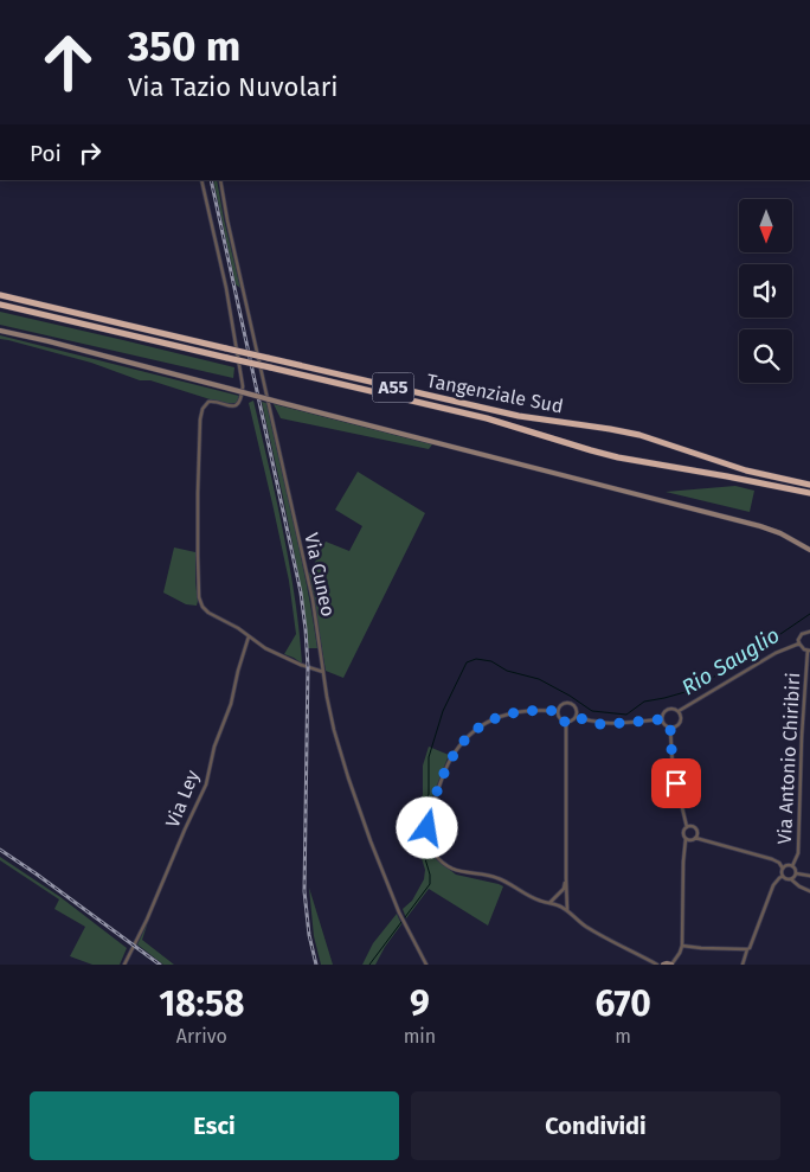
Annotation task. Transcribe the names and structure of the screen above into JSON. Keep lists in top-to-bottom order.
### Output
{
  "streets": {
    "highway": ["A55", "Tangenziale Sud"],
    "street": ["Via Cuneo", "Via Antonio Chiribiri", "Via Ley"]
  },
  "water": ["Rio Sauglio"],
  "north": "bottom",
  "page": {
    "turn": ["350 m", "Via Tazio Nuvolari"],
    "then": "Poi",
    "eta": [
      "18:58",
      "Arrivo",
      "9",
      "min",
      "670",
      "m"
    ],
    "buttons": ["Esci", "Condividi"]
  }
}
